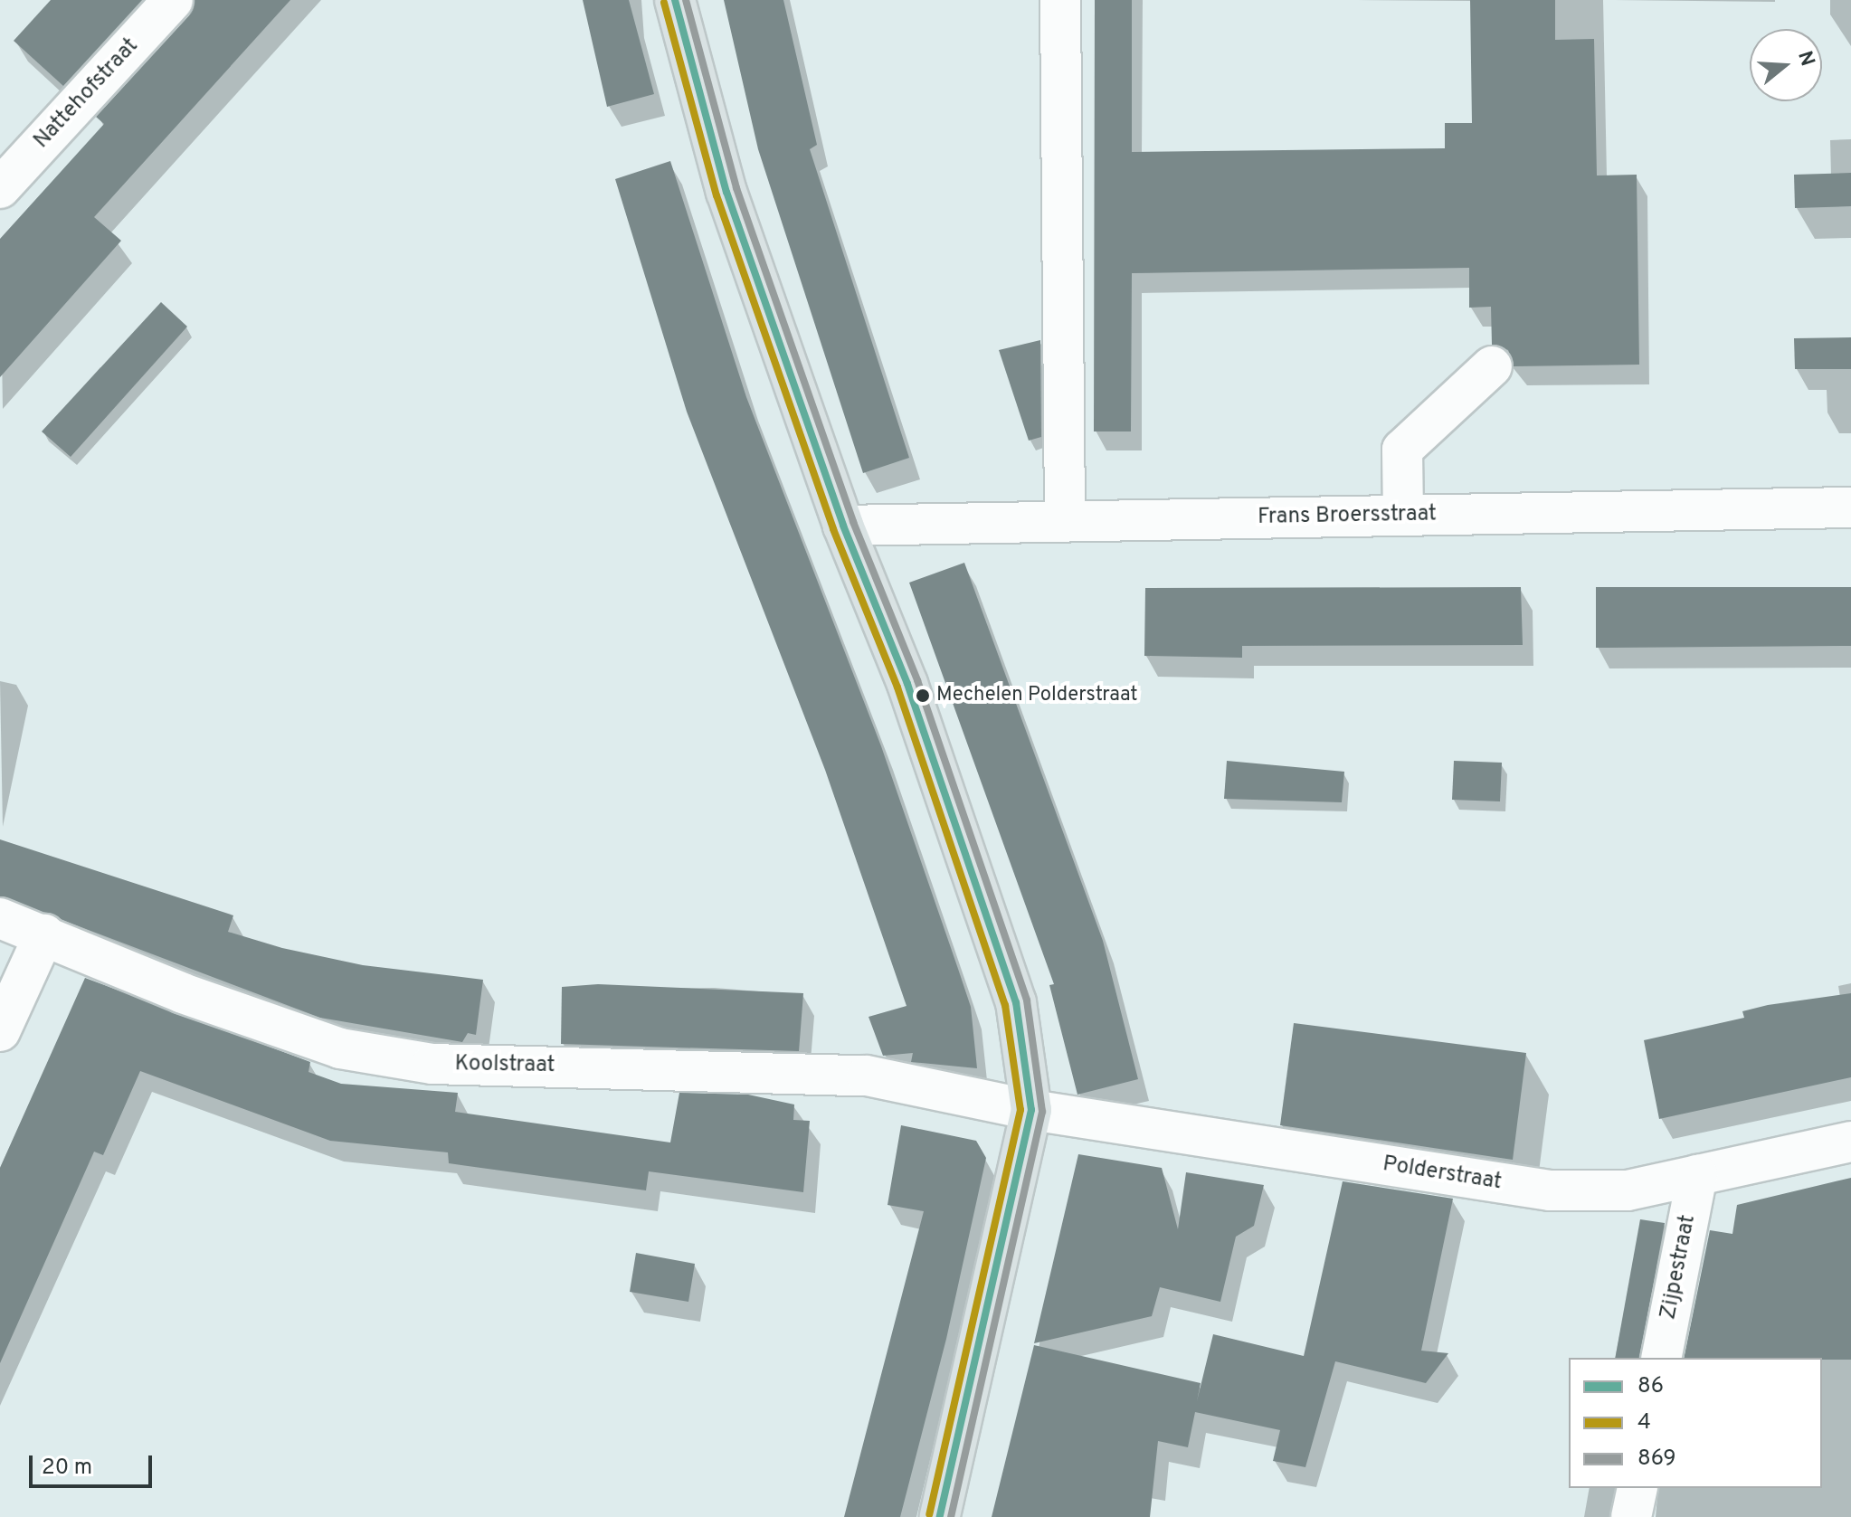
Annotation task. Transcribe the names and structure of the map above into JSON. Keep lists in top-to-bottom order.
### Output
{
  "streets": {
    "street": [
      "Nattehofstraat",
      "Frans Broersstraat",
      "Koolstraat",
      "Polderstraat",
      "Zijpestraat"
    ]
  },
  "crossings": [
    ["Koolstraat", "Polderstraat"],
    ["Polderstraat", "Zijpestraat"]
  ],
  "places": ["Mechelen Polderstraat"],
  "lines": ["transit line 86", "transit line 869", "transit line 4"],
  "legend": ["86", "4", "869"],
  "scale_bar": "20 m",
  "north": "right"
}
